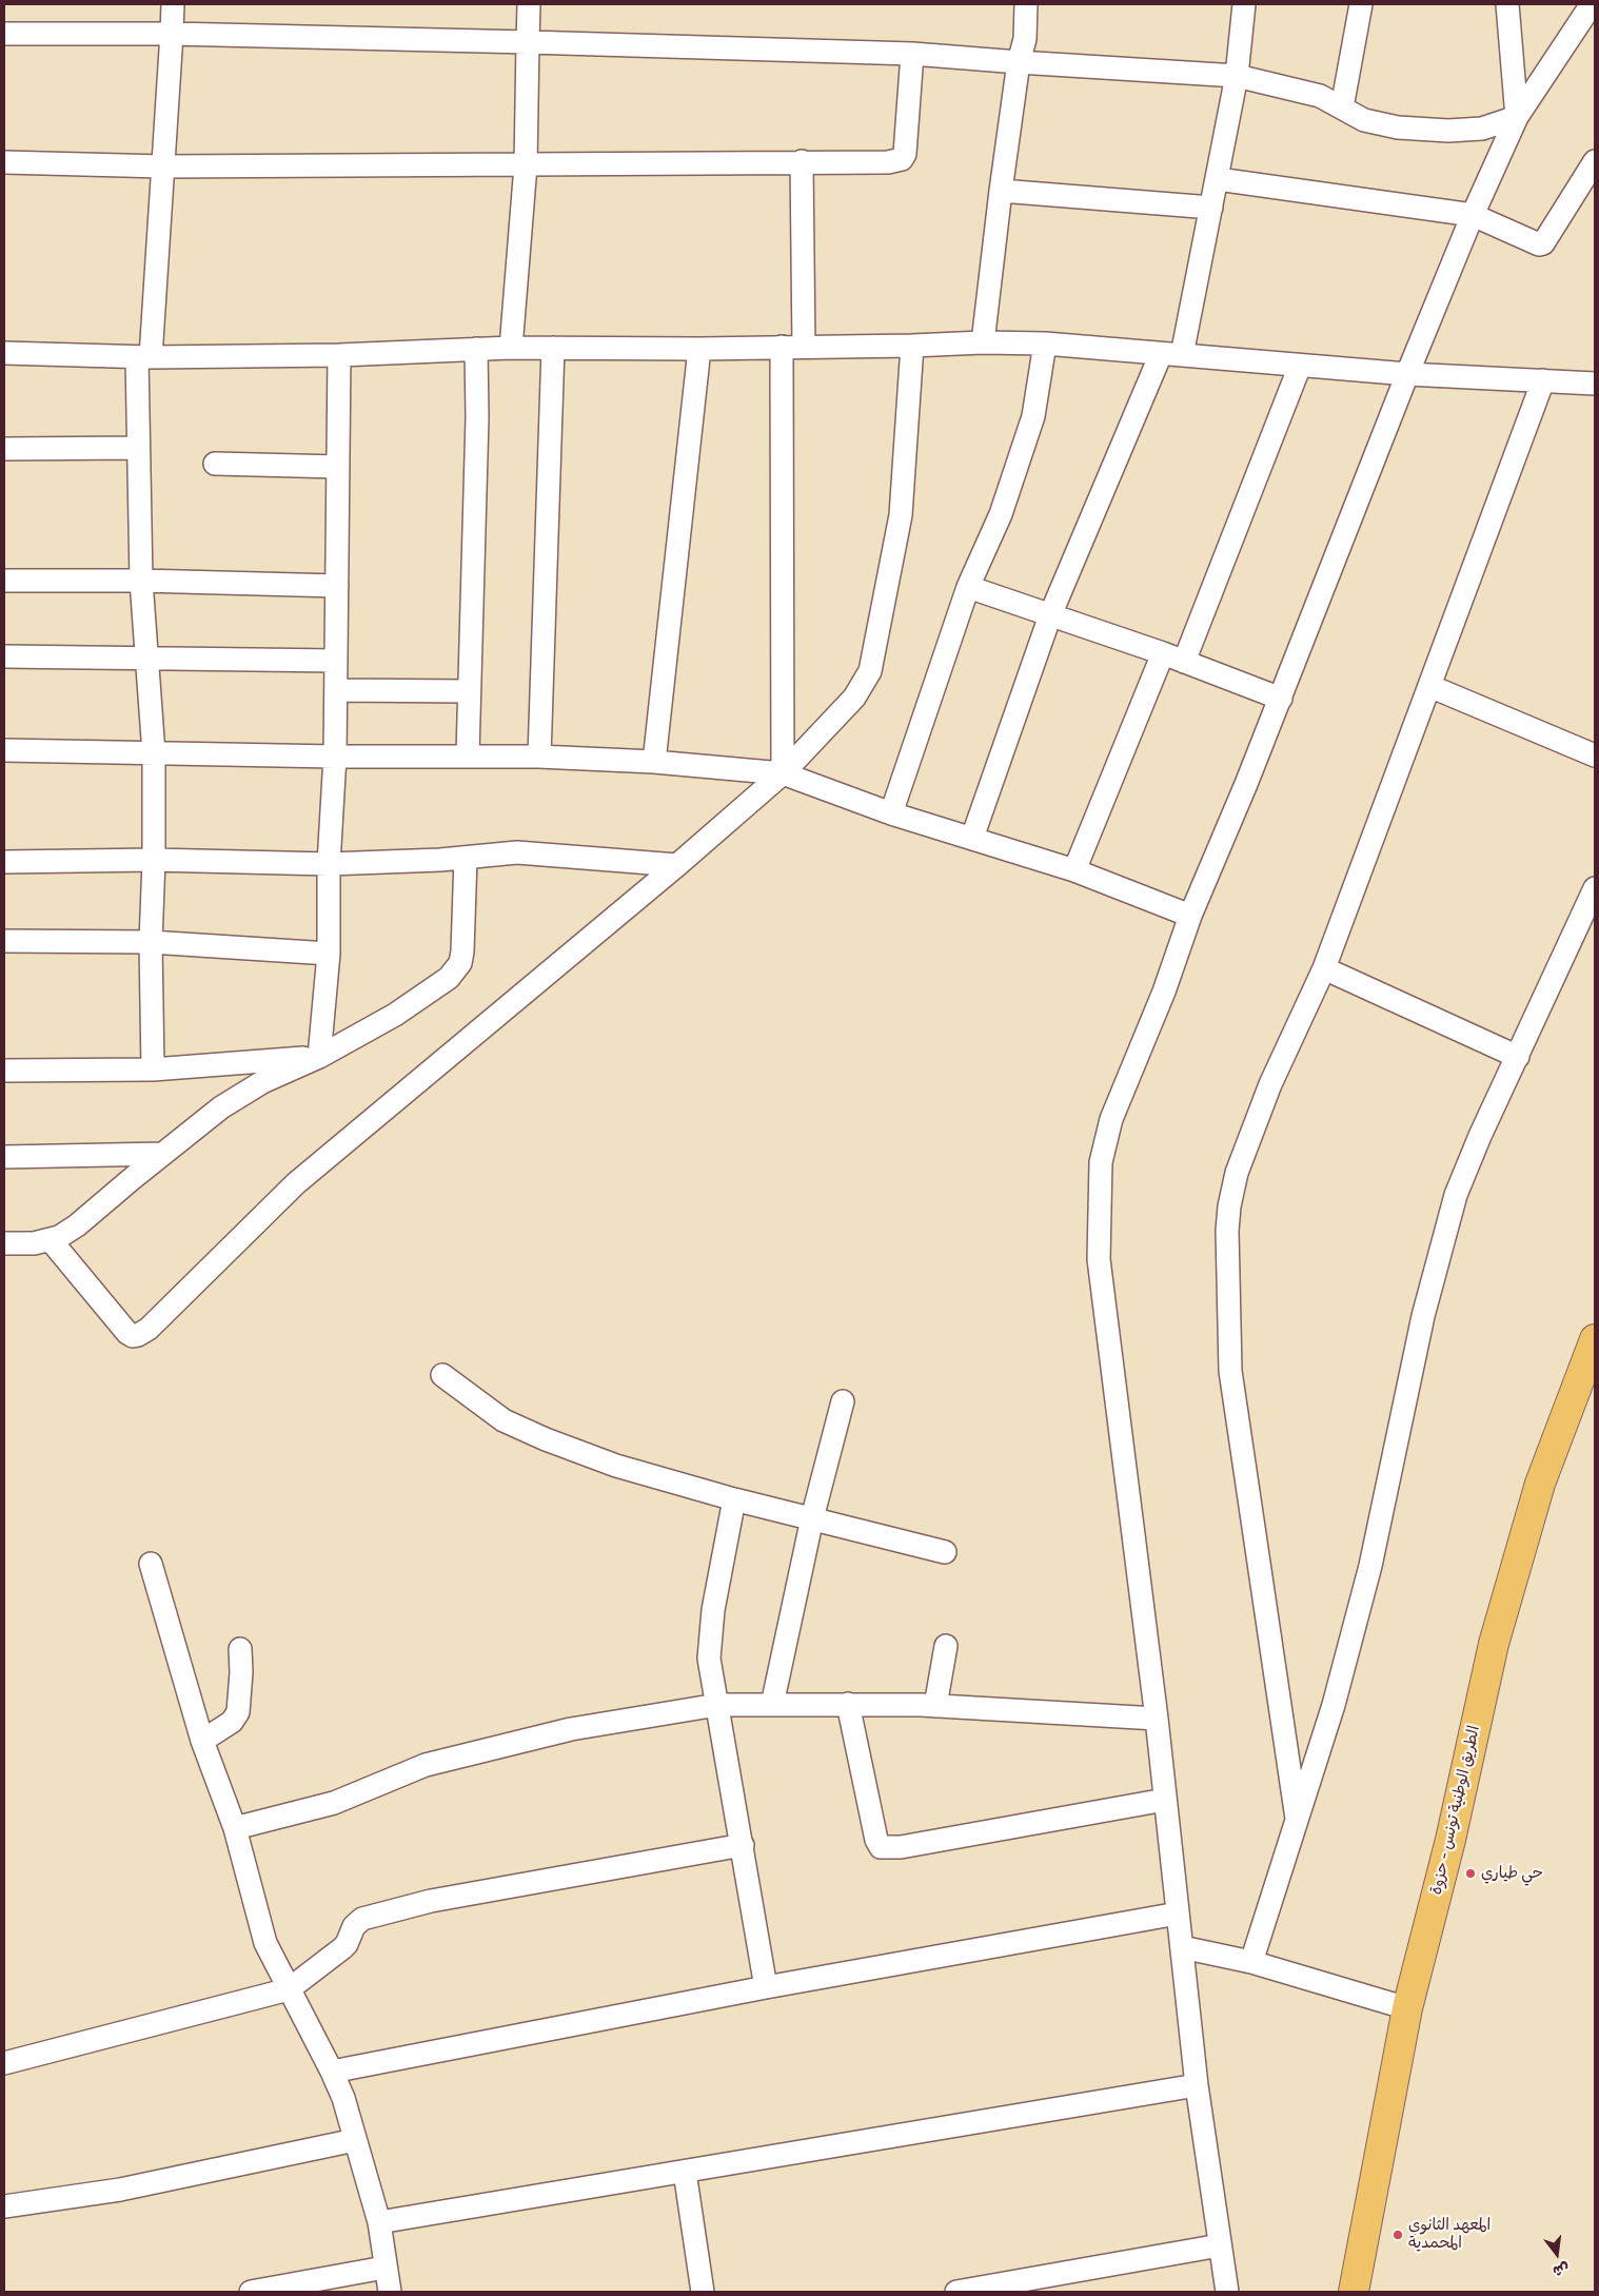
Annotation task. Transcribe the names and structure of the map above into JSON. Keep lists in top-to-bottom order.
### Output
{
  "streets": {
    "main road": ["الطريق الوطنية تونس - حزوة"]
  },
  "places": ["حي طياري", "المعهد الثانوي المحمدية"],
  "north": "bottom"
}
